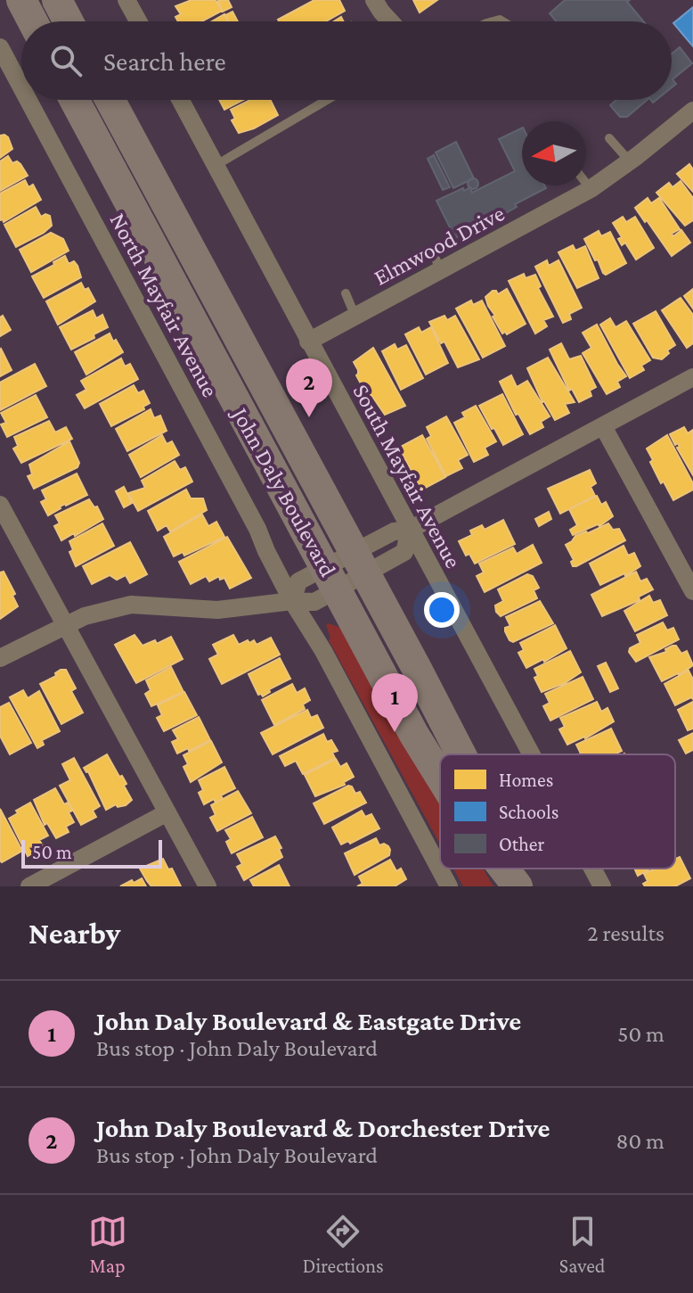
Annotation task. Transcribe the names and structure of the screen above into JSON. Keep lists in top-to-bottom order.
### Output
{
  "streets": {
    "main road": ["John Daly Boulevard"],
    "street": ["Elmwood Drive", "North Mayfair Avenue", "South Mayfair Avenue"]
  },
  "crossings": [
    ["Elmwood Drive", "South Mayfair Avenue"]
  ],
  "legend": ["Homes", "Schools", "Other"],
  "scale_bar": "50 m",
  "north": "left",
  "page": {
    "search": "Search here",
    "pins": ["2", "1"],
    "scale": "50 m",
    "heading": ["Nearby", "2 results"],
    "list": [
      {
        "mark": "1",
        "name": "John Daly Boulevard & Eastgate Drive",
        "note": "Bus stop · John Daly Boulevard",
        "value": "50 m"
      },
      {
        "mark": "2",
        "name": "John Daly Boulevard & Dorchester Drive",
        "note": "Bus stop · John Daly Boulevard",
        "value": "80 m"
      }
    ],
    "nav": ["Map", "Directions", "Saved"]
  }
}
